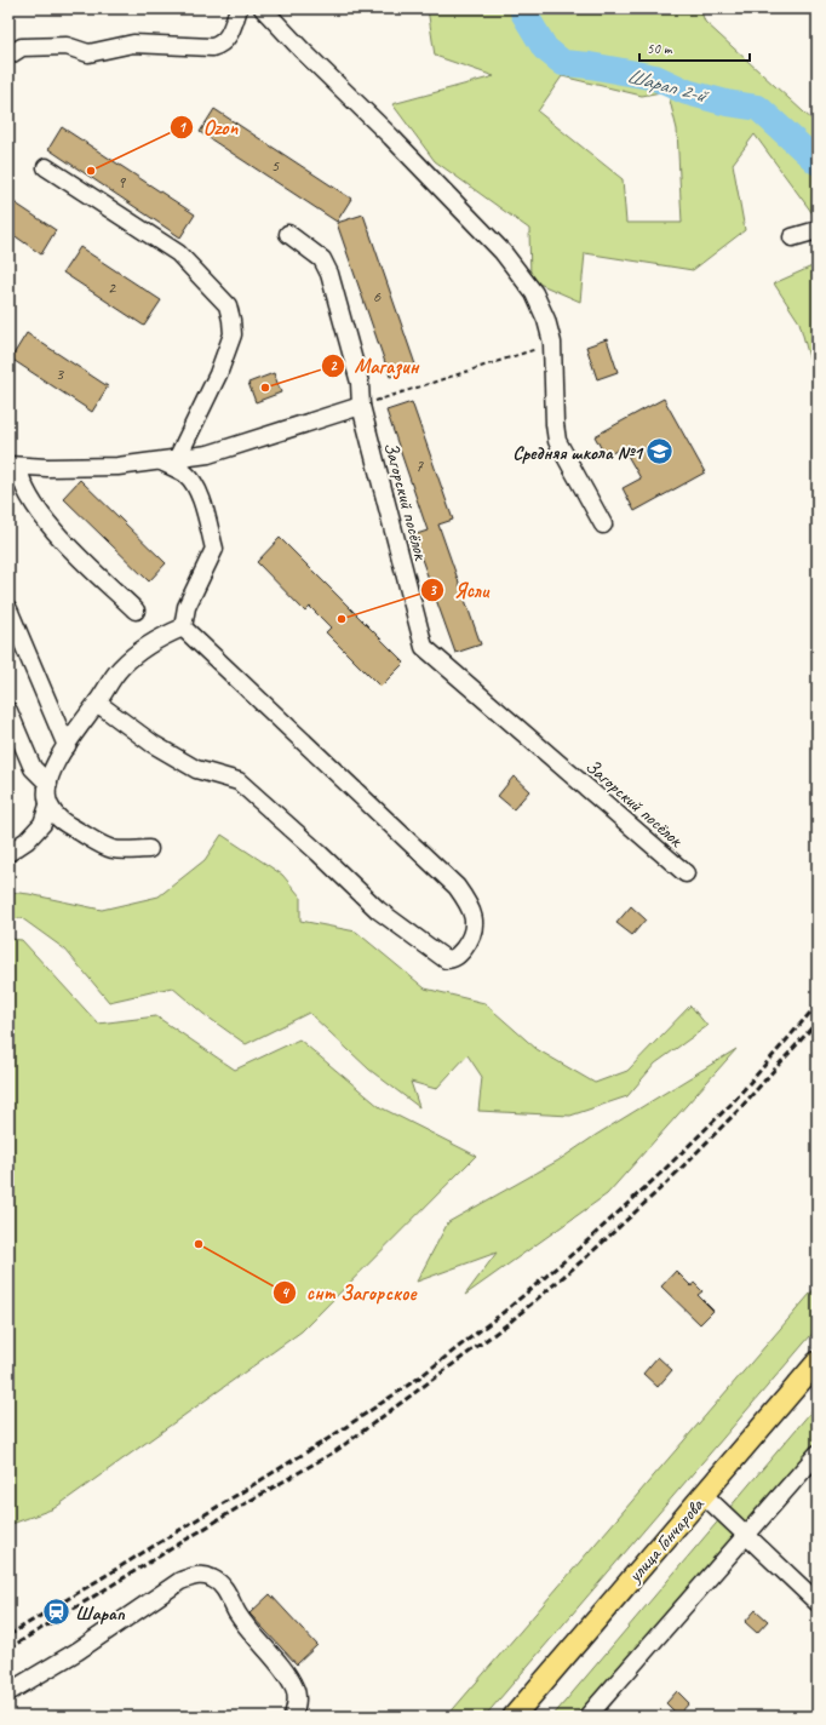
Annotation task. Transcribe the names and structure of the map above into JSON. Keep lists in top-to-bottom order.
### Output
{
  "streets": {
    "main road": ["улица Гончарова"],
    "street": ["Загорский посёлок"]
  },
  "water": ["Шарап 2-й"],
  "places": {
    "other": [
      "Ozon",
      "Магазин",
      "Ясли",
      "снт Загорское"
    ],
    "school or university": ["Средняя школа №1"],
    "station": ["Шарап"]
  },
  "house_numbers": [
    "5",
    "9",
    "2",
    "6",
    "3",
    "7"
  ],
  "scale_bar": "50 m"
}
